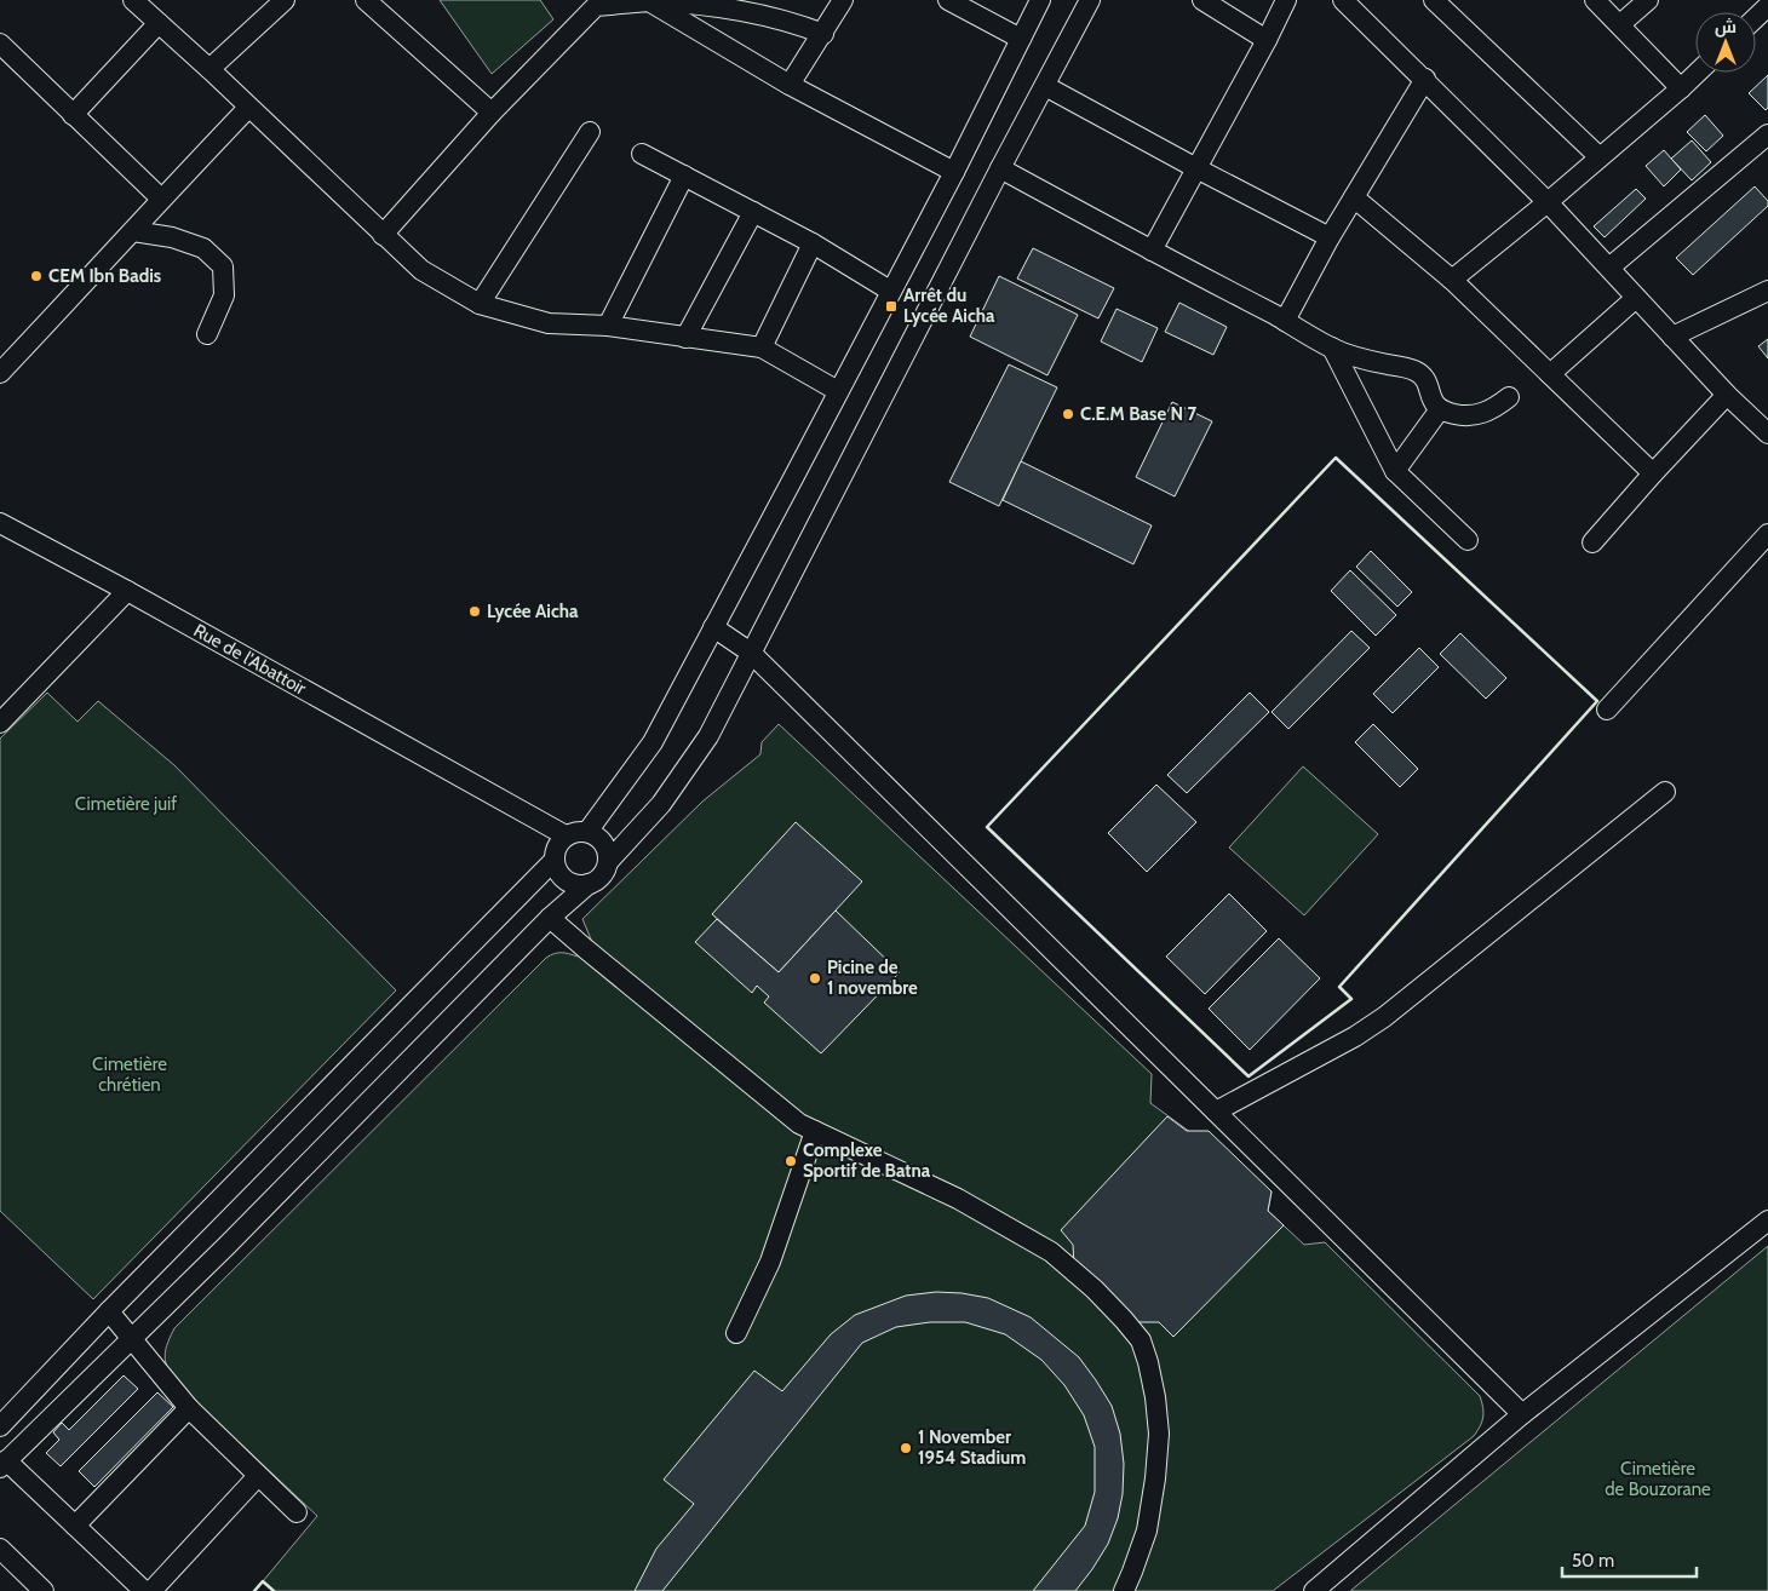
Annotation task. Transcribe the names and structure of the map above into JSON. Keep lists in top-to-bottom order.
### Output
{
  "streets": {
    "street": ["Rue de l'Abattoir"]
  },
  "parks": ["Cimetière juif", "Cimetière chrétien", "Cimetière de Bouzorane"],
  "places": {
    "other": [
      "CEM Ibn Badis",
      "C.E.M Base N 7",
      "Lycée Aicha",
      "Picine de 1 novembre",
      "Complexe Sportif de Batna",
      "1 November 1954 Stadium"
    ],
    "transit": ["Arrêt du Lycée Aicha"]
  },
  "scale_bar": "50 m",
  "north": "top"
}
